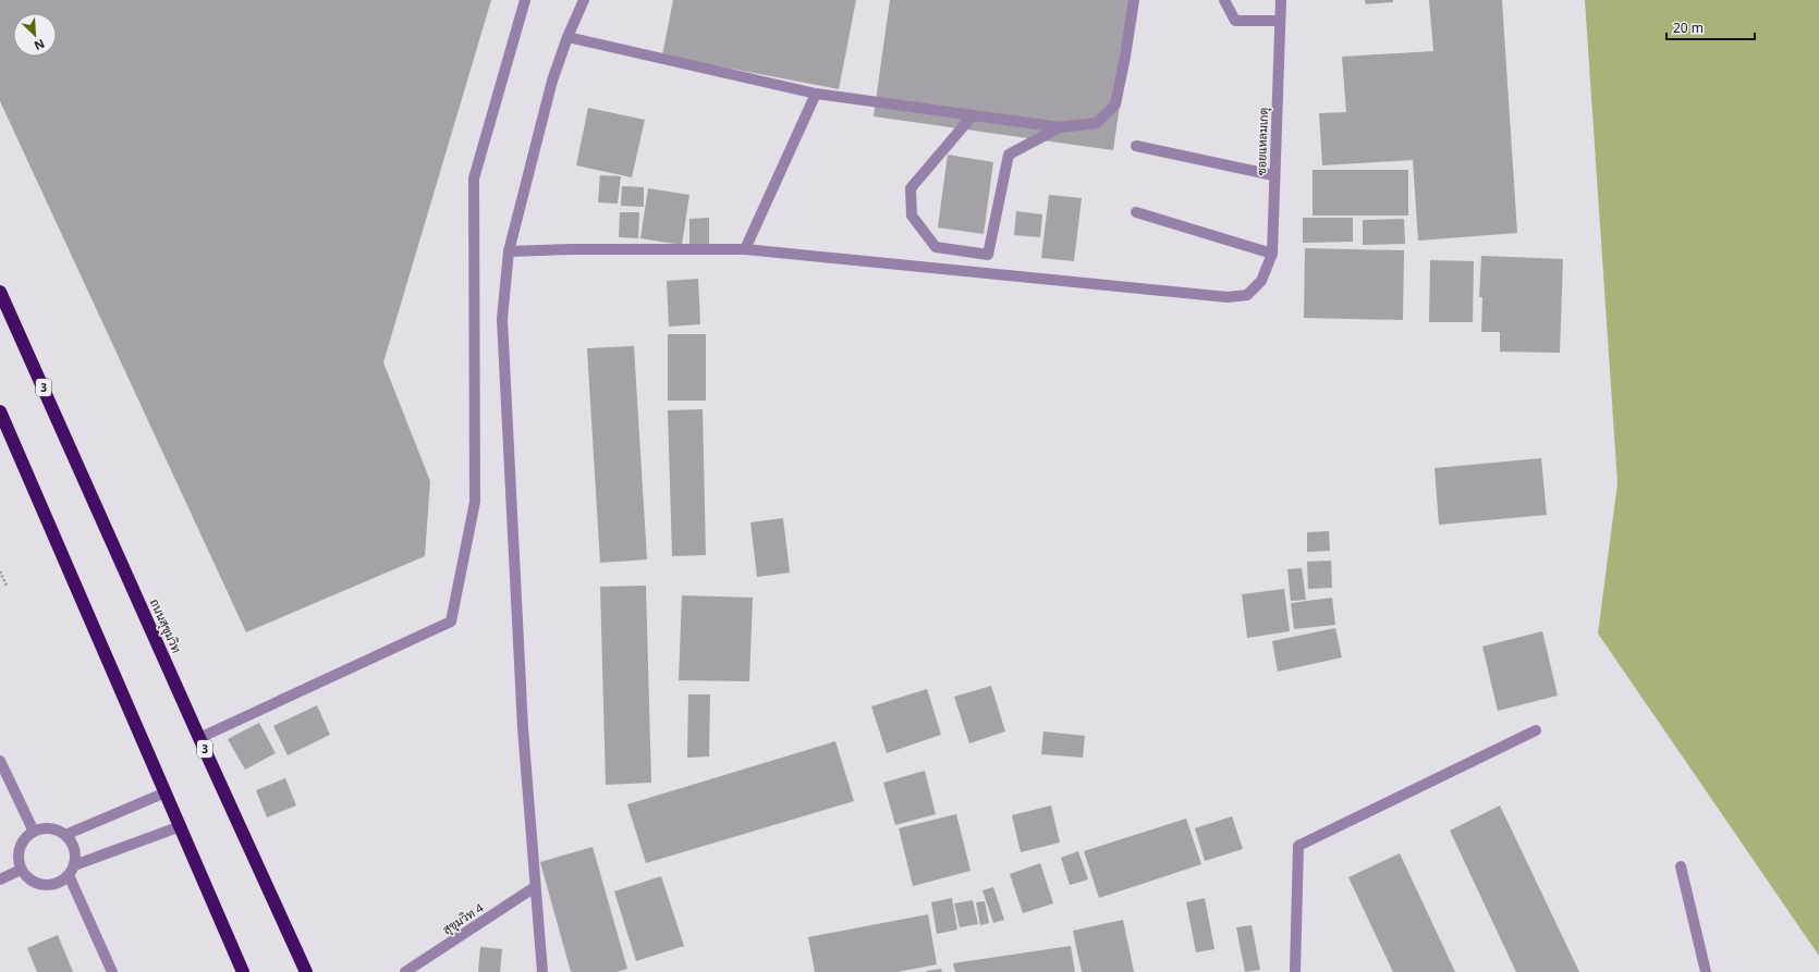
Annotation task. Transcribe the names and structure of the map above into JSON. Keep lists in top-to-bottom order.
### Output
{
  "streets": {
    "highway": ["3", "ถนนสุขุมวิท"],
    "street": ["ซอยแหลมเกตุ", "สุขุมวิท 4"]
  },
  "scale_bar": "20 m",
  "north": "bottom right"
}
